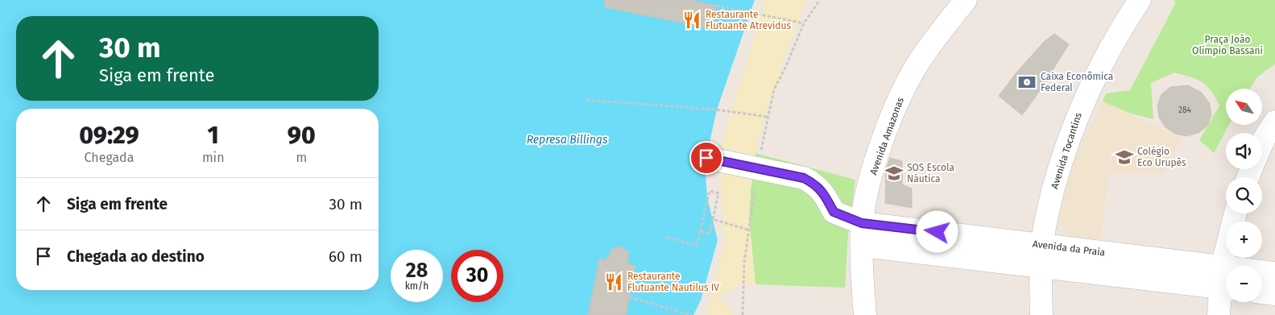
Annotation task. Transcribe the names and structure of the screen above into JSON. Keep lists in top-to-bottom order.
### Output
{
  "streets": {
    "street": ["Avenida Amazonas", "Avenida Tocantins", "Avenida da Praia"]
  },
  "crossings": [
    ["Avenida Amazonas", "Avenida da Praia"],
    ["Avenida Tocantins", "Avenida da Praia"]
  ],
  "water": ["Represa Billings"],
  "parks": ["Praça João Olímpio Bassani"],
  "places": {
    "restaurant": ["Restaurante Flutuante Atrevidus", "Restaurante Flutuante Nautilus IV"],
    "bank": ["Caixa Econômica Federal"],
    "school or university": ["Colégio Eco Urupês", "SOS Escola Náutica"]
  },
  "house_numbers": ["284"],
  "north": "top left",
  "page": {
    "turn": ["30 m", "Siga em frente"],
    "map_buttons": ["+", "−"],
    "eta": [
      "09:29",
      "Chegada",
      "1",
      "min",
      "90",
      "m"
    ],
    "list": [
      {
        "name": "Siga em frente",
        "value": "30 m"
      },
      {
        "name": "Chegada ao destino",
        "value": "60 m"
      }
    ],
    "speed": "28 km/h",
    "limit": "30"
  }
}
